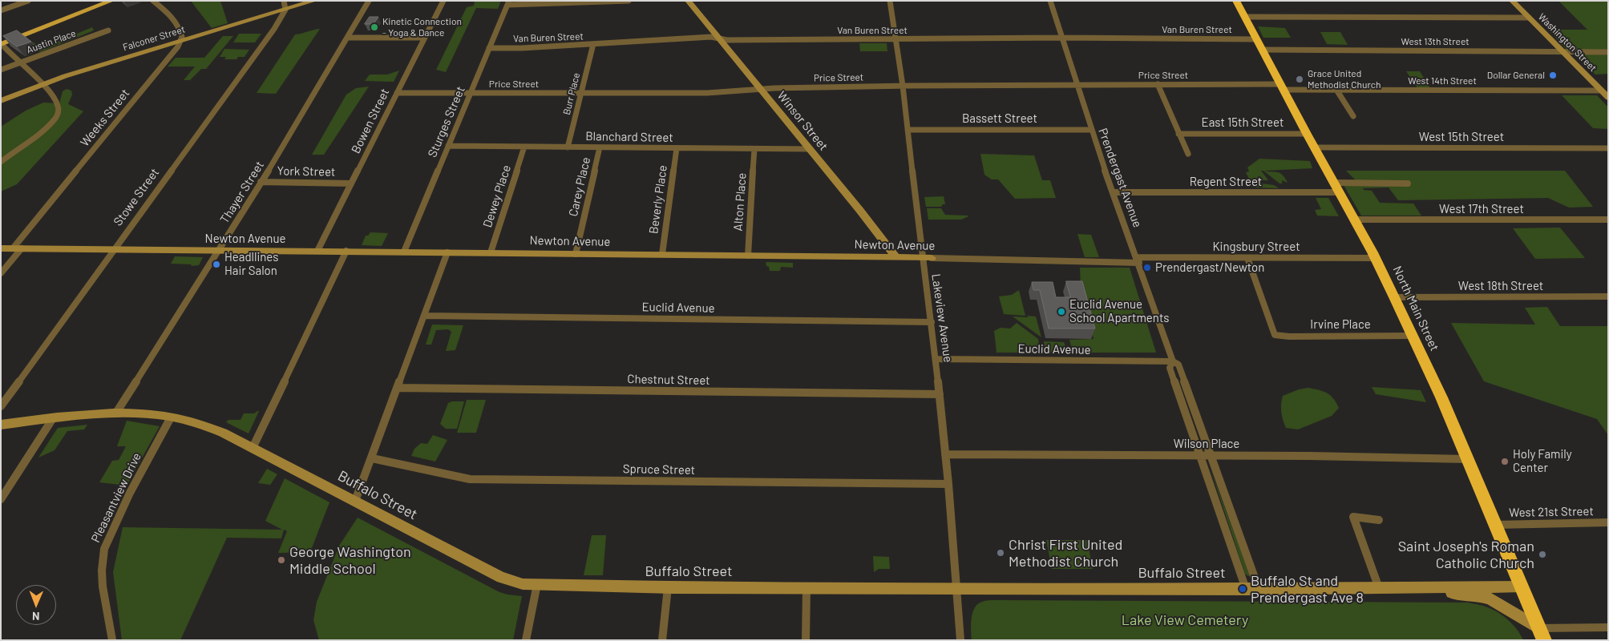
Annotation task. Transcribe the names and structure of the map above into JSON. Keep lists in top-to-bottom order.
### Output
{
  "streets": {
    "highway": ["North Main Street"],
    "street": [
      "Van Buren Street",
      "Falconer Street",
      "Austin Place",
      "West 13th Street",
      "Washington Street",
      "Price Street",
      "West 14th Street",
      "Burr Place",
      "Weeks Street",
      "Bassett Street",
      "Bowen Street",
      "Winsor Street",
      "Sturges Street",
      "East 15th Street",
      "Blanchard Street",
      "West 15th Street",
      "York Street",
      "Prendergast Avenue",
      "Regent Street",
      "Carey Place",
      "Thayer Street",
      "Dewey Place",
      "Stowe Street",
      "Beverly Place",
      "Alton Place",
      "West 17th Street",
      "Newton Avenue",
      "Kingsbury Street",
      "West 18th Street",
      "Euclid Avenue",
      "Lakeview Avenue",
      "Irvine Place",
      "Chestnut Street",
      "Wilson Place",
      "Spruce Street",
      "Buffalo Street",
      "Pleasantview Drive",
      "West 21st Street"
    ]
  },
  "crossings": [
    ["Van Buren Street", "Burr Place"],
    ["Van Buren Street", "Winsor Street"],
    ["Van Buren Street", "Sturges Street"],
    ["Van Buren Street", "Prendergast Avenue"],
    ["Van Buren Street", "North Main Street"],
    ["Van Buren Street", "Lakeview Avenue"],
    ["Falconer Street", "Weeks Street"],
    ["Falconer Street", "Stowe Street"],
    ["West 13th Street", "Washington Street"],
    ["West 13th Street", "North Main Street"],
    ["Washington Street", "West 14th Street"],
    ["Price Street", "West 14th Street"],
    ["Price Street", "Burr Place"],
    ["Price Street", "Bowen Street"],
    ["Price Street", "Winsor Street"],
    ["Price Street", "Sturges Street"],
    ["Price Street", "Prendergast Avenue"],
    ["Price Street", "North Main Street"],
    ["Price Street", "Lakeview Avenue"],
    ["West 14th Street", "North Main Street"],
    ["Burr Place", "Blanchard Street"],
    ["Weeks Street", "Newton Avenue"],
    ["Bassett Street", "Prendergast Avenue"],
    ["Bassett Street", "Lakeview Avenue"],
    ["Bowen Street", "York Street"],
    ["Bowen Street", "Newton Avenue"],
    ["Winsor Street", "Blanchard Street"],
    ["Winsor Street", "Newton Avenue"],
    ["Sturges Street", "Blanchard Street"],
    ["Sturges Street", "Newton Avenue"],
    ["East 15th Street", "North Main Street"],
    ["Blanchard Street", "Carey Place"],
    ["Blanchard Street", "Dewey Place"],
    ["Blanchard Street", "Beverly Place"],
    ["Blanchard Street", "Alton Place"],
    ["West 15th Street", "North Main Street"],
    ["York Street", "Thayer Street"],
    ["Prendergast Avenue", "Regent Street"],
    ["Prendergast Avenue", "Newton Avenue"],
    ["Prendergast Avenue", "Kingsbury Street"],
    ["Prendergast Avenue", "Euclid Avenue"],
    ["Regent Street", "North Main Street"],
    ["Carey Place", "Newton Avenue"],
    ["Thayer Street", "Newton Avenue"],
    ["Thayer Street", "Buffalo Street"],
    ["Dewey Place", "Newton Avenue"],
    ["Stowe Street", "Newton Avenue"],
    ["Beverly Place", "Newton Avenue"],
    ["Alton Place", "Newton Avenue"],
    ["West 17th Street", "North Main Street"],
    ["Newton Avenue", "Kingsbury Street"],
    ["Newton Avenue", "Lakeview Avenue"],
    ["Kingsbury Street", "North Main Street"],
    ["Kingsbury Street", "Irvine Place"],
    ["West 18th Street", "North Main Street"],
    ["Euclid Avenue", "Lakeview Avenue"],
    ["North Main Street", "Irvine Place"],
    ["North Main Street", "Wilson Place"],
    ["North Main Street", "Buffalo Street"],
    ["North Main Street", "West 21st Street"],
    ["Lakeview Avenue", "Chestnut Street"],
    ["Lakeview Avenue", "Wilson Place"],
    ["Lakeview Avenue", "Spruce Street"],
    ["Lakeview Avenue", "Buffalo Street"],
    ["Buffalo Street", "Pleasantview Drive"]
  ],
  "parks": ["Lake View Cemetery"],
  "places": [
    "Kinetic Connection - Yoga & Dance",
    "Dollar General",
    "Grace United Methodist Church",
    "Headllines Hair Salon",
    "Prendergast/Newton",
    "Euclid Avenue School Apartments",
    "Holy Family Center",
    "Christ First United Methodist Church",
    "Saint Joseph's Roman Catholic Church",
    "George Washington Middle School",
    "Buffalo St and Prendergast Ave 8"
  ],
  "north": "bottom"
}
